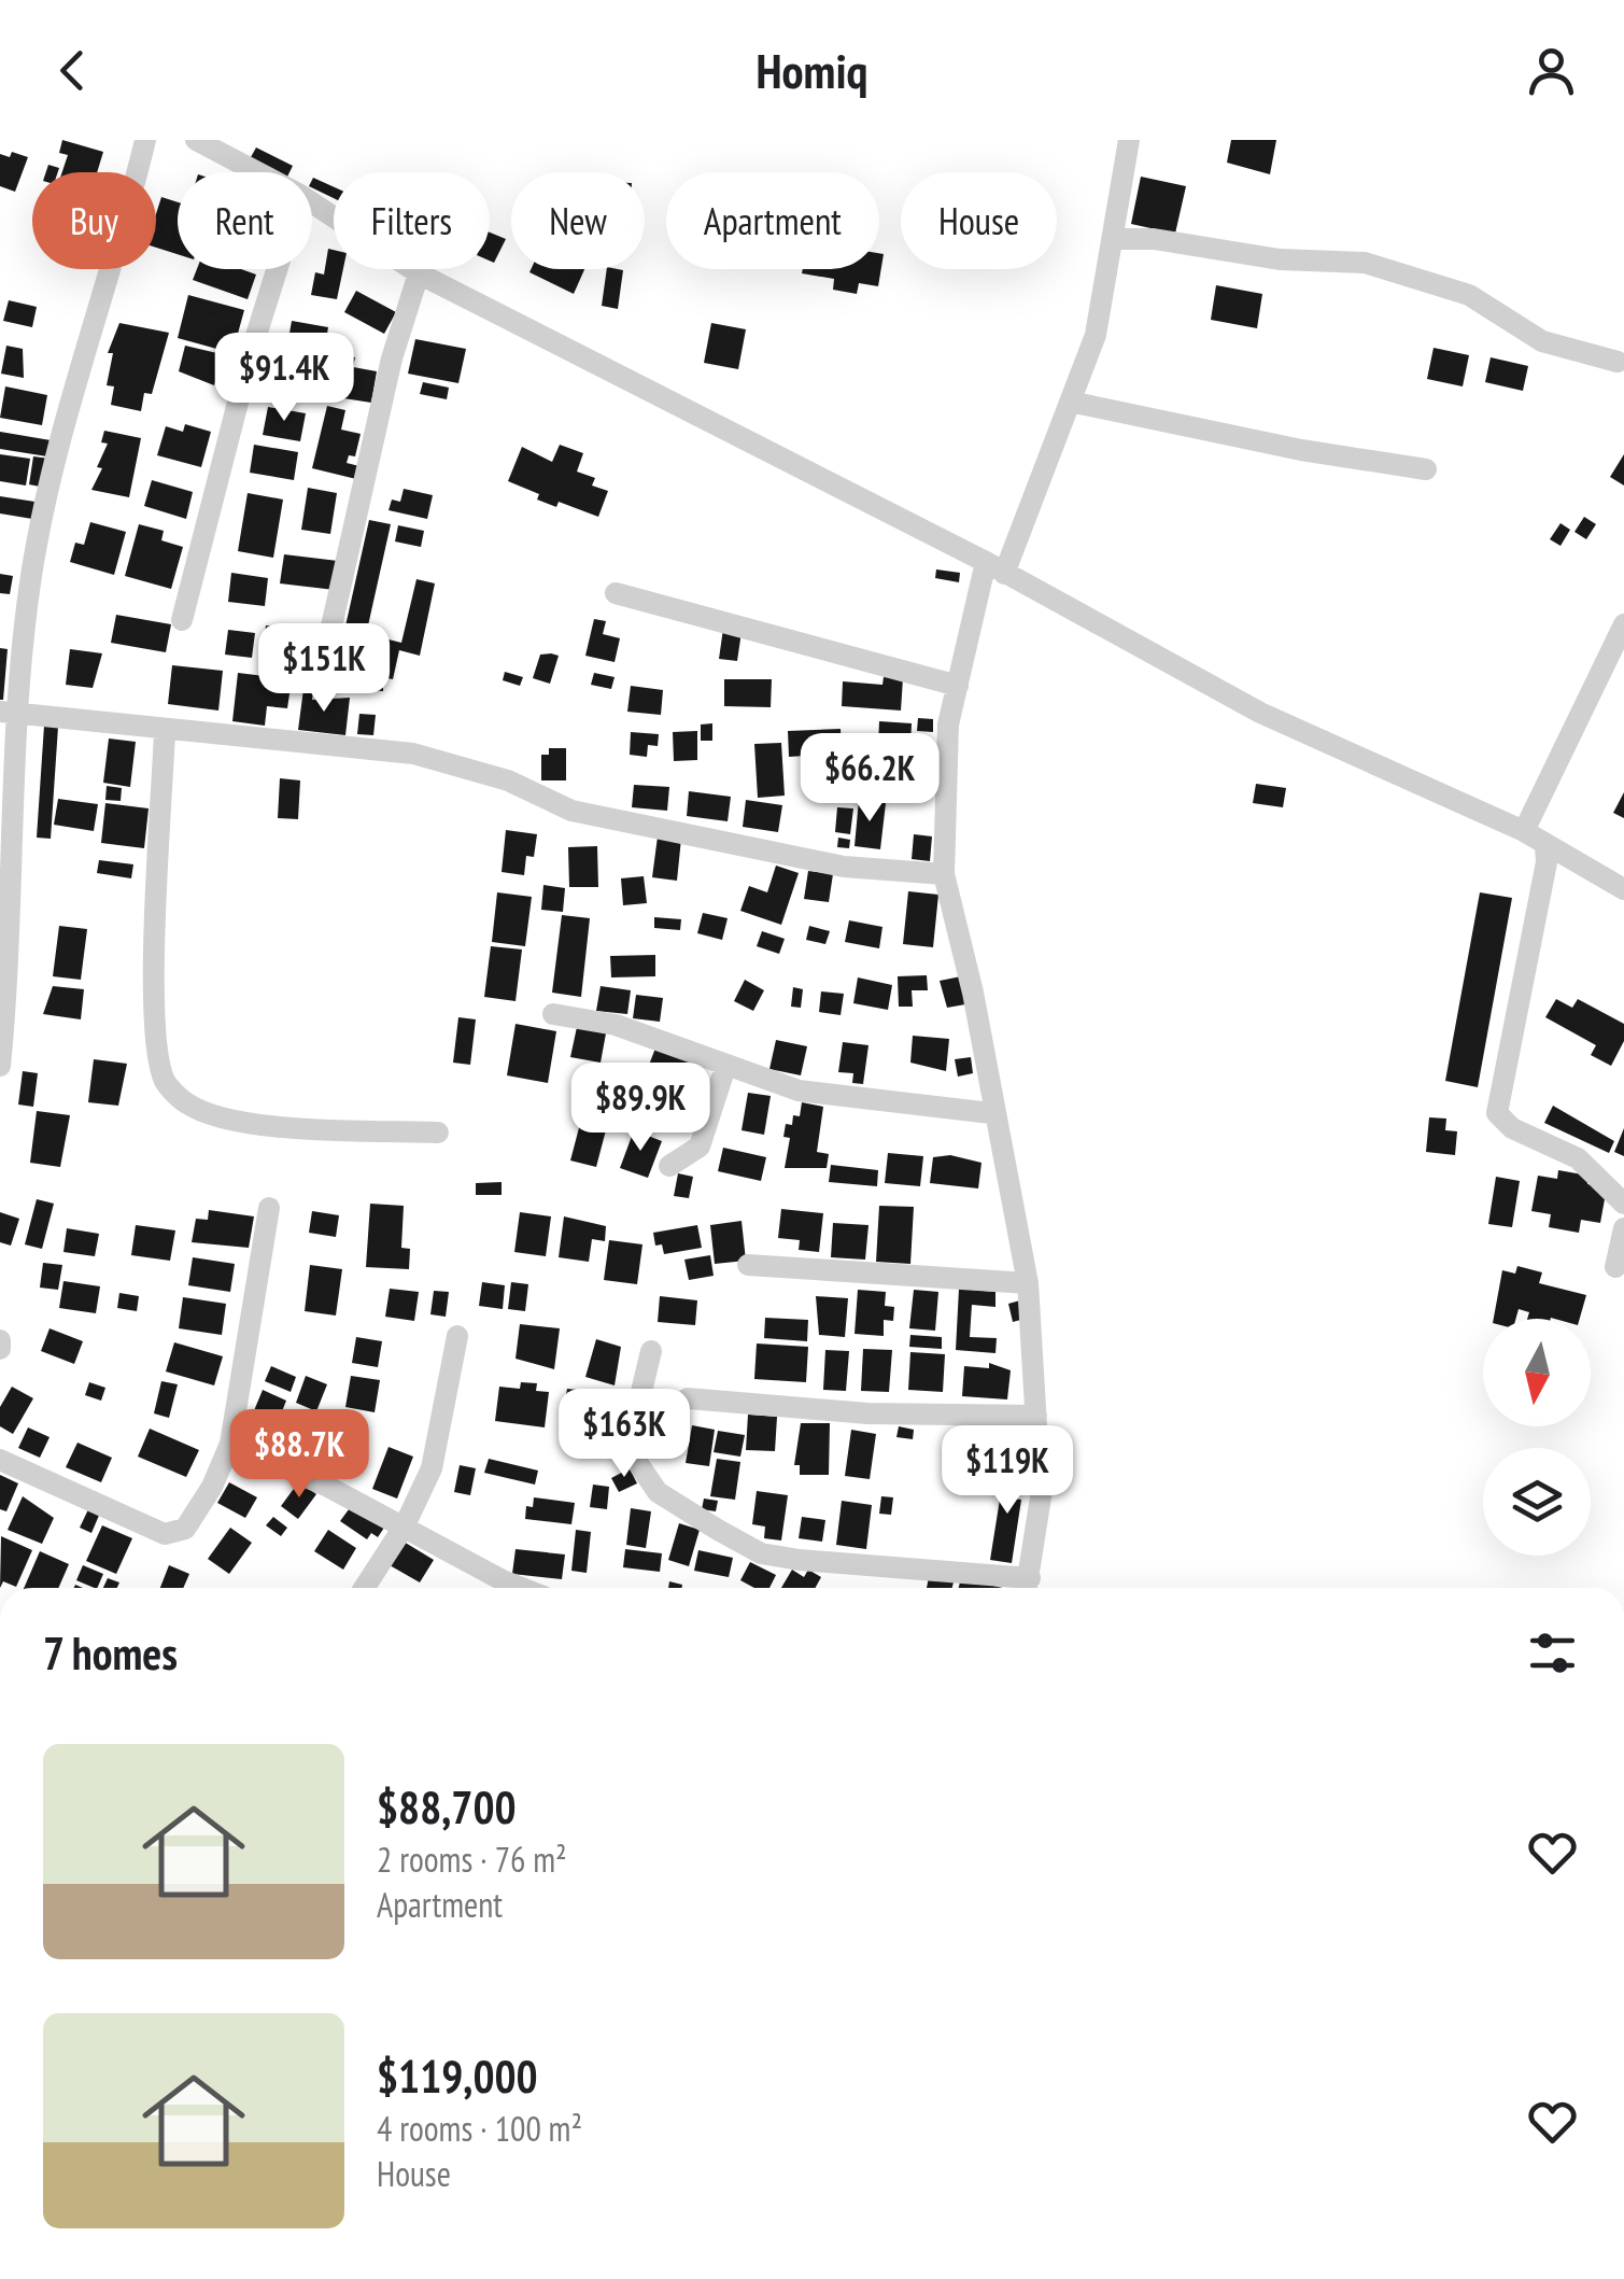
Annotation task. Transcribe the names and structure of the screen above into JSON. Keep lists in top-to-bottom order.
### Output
{
  "north": "bottom",
  "page": {
    "header": "Homiq",
    "chip": [
      "Buy",
      "Rent",
      "Filters",
      "New",
      "Apartment",
      "House"
    ],
    "price": [
      "$91.4K",
      "$151K",
      "$66.2K",
      "$89.9K",
      "$163K",
      "$88.7K",
      "$119K"
    ],
    "heading": "7 homes",
    "list": [
      {
        "name": "$88,700",
        "note": "2 rooms · 76 m² · Apartment"
      },
      {
        "name": "$119,000",
        "note": "4 rooms · 100 m² · House"
      }
    ]
  }
}
